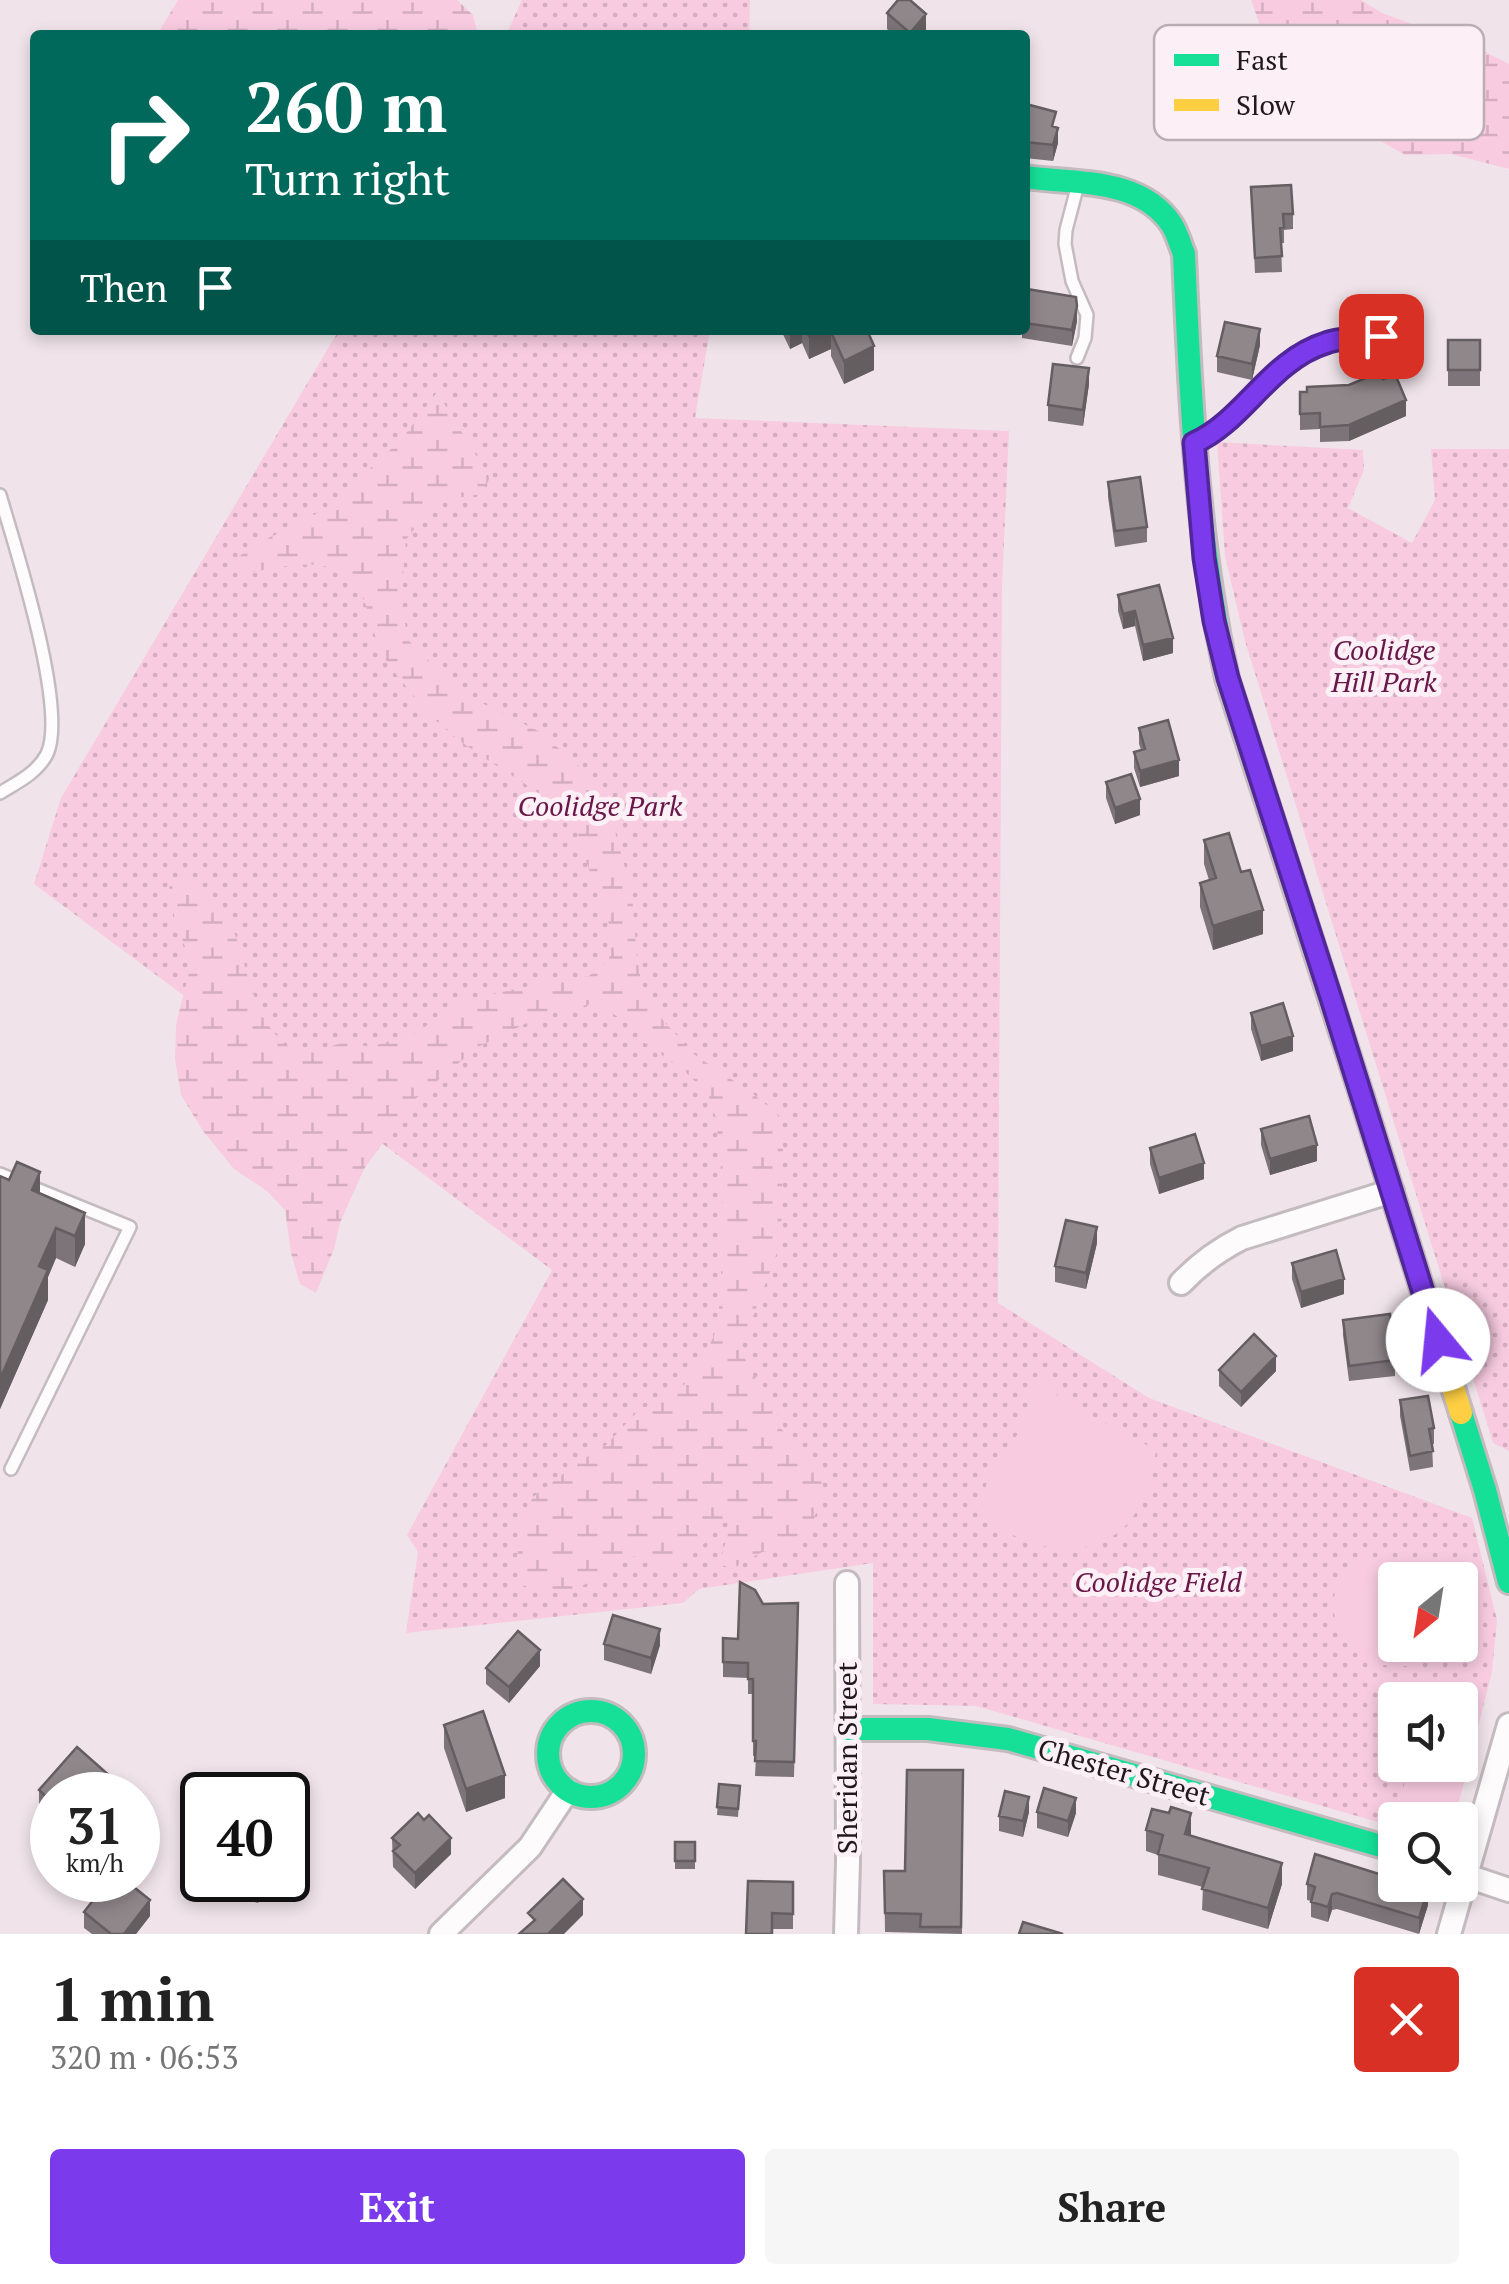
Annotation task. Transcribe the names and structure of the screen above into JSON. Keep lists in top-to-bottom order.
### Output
{
  "streets": {
    "street": ["Sheridan Street", "Chester Street"]
  },
  "crossings": [
    ["Sheridan Street", "Chester Street"]
  ],
  "parks": ["Coolidge Hill Park", "Coolidge Park", "Coolidge Field"],
  "legend": ["Fast", "Slow"],
  "north": "bottom left",
  "page": {
    "turn": ["260 m", "Turn right"],
    "then": "Then",
    "speed": "31 km/h",
    "limit": "40",
    "heading": ["1 min", "320 m · 06:53"],
    "buttons": ["Exit", "Share"]
  }
}
